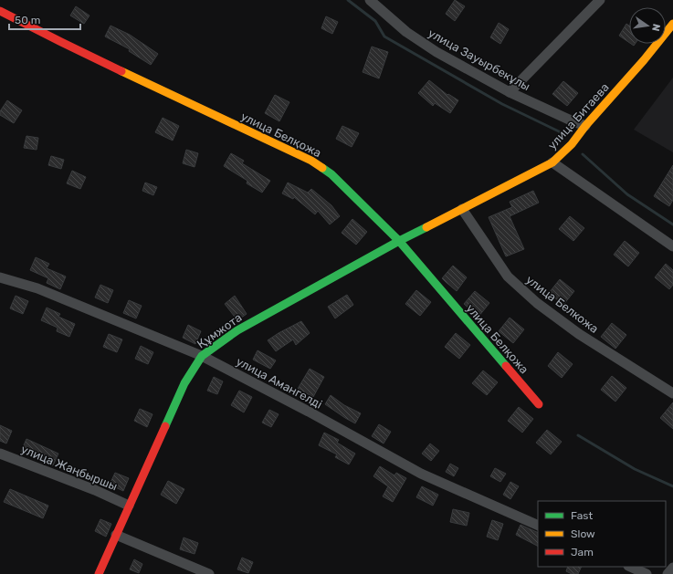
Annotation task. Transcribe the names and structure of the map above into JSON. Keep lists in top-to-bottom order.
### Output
{
  "streets": {
    "street": [
      "улица Зауырбекұлы",
      "улица Битаева",
      "улица Белқожа",
      "улица Белкожа",
      "Құмжота",
      "улица Амангелді",
      "улица Жаңбыршы"
    ]
  },
  "crossings": [
    ["улица Зауырбекұлы", "улица Битаева"],
    ["улица Битаева", "улица Белкожа"],
    ["улица Битаева", "Құмжота"],
    ["улица Белқожа", "Құмжота"],
    ["улица Белкожа", "Құмжота"],
    ["Құмжота", "улица Амангелді"],
    ["Құмжота", "улица Жаңбыршы"]
  ],
  "legend": ["Fast", "Slow", "Jam"],
  "scale_bar": "50 m",
  "north": "right"
}
